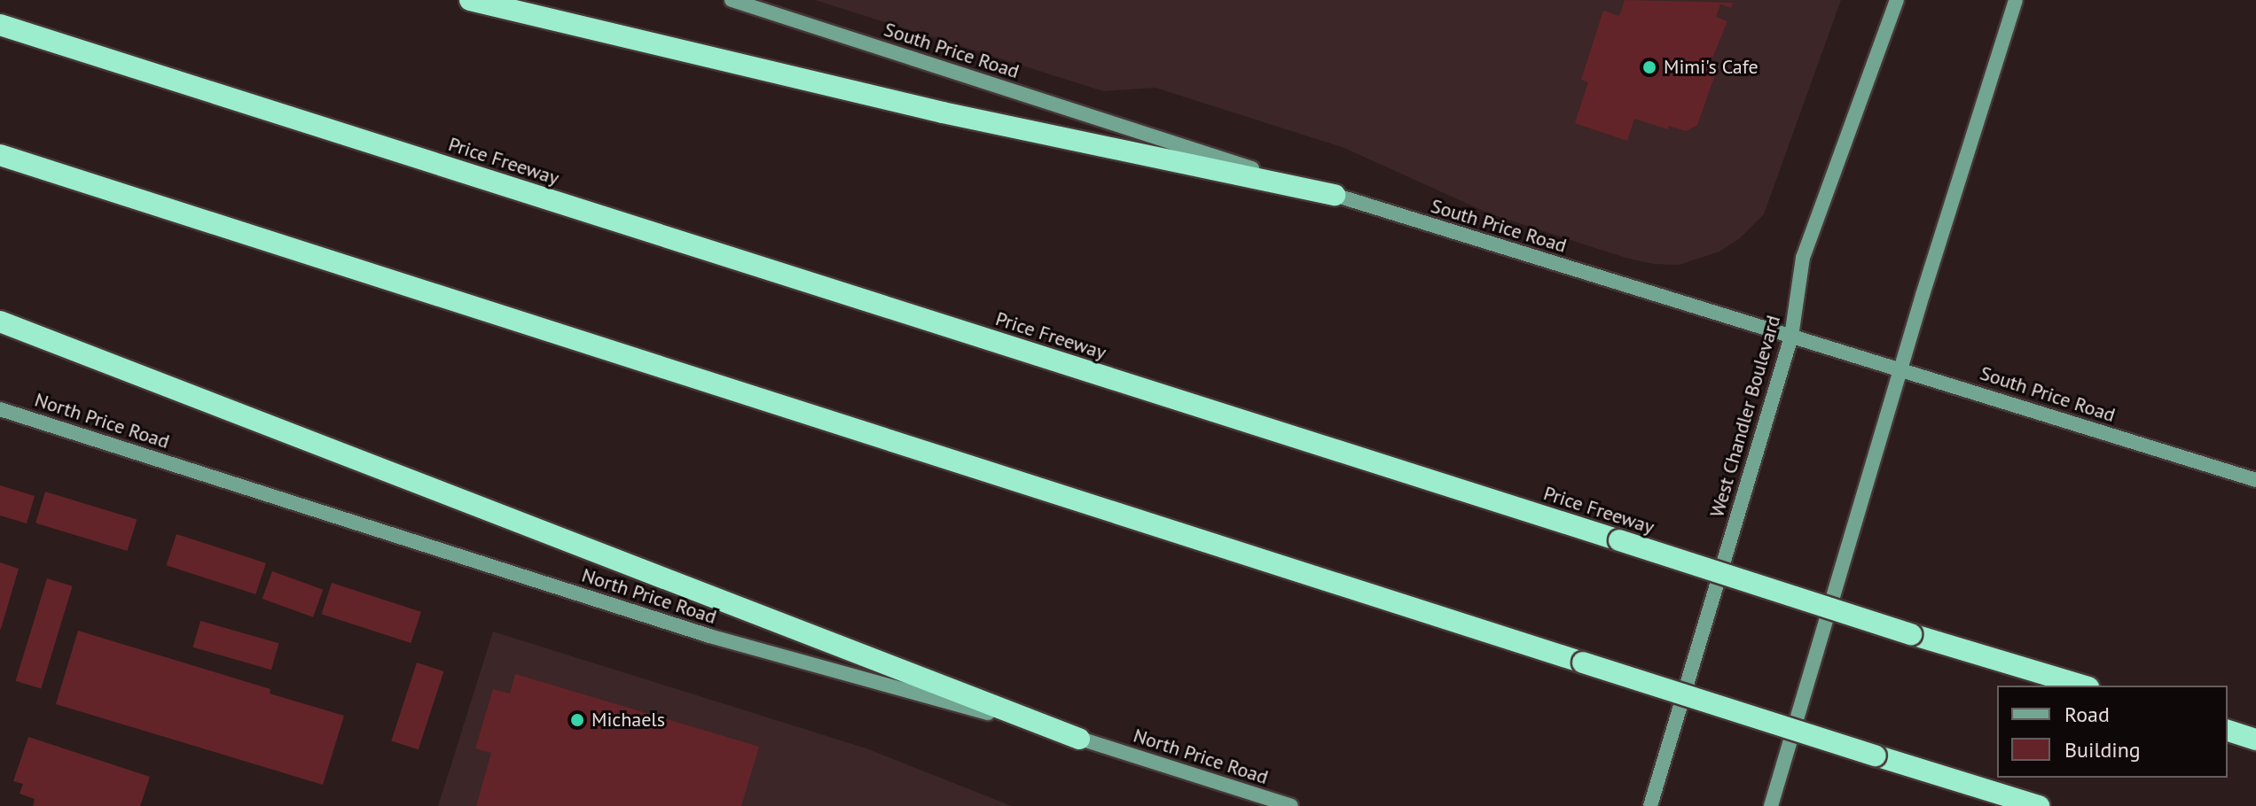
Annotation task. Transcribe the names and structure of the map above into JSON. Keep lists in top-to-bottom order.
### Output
{
  "streets": {
    "highway": ["Price Freeway"],
    "main road": ["South Price Road", "West Chandler Boulevard", "North Price Road"]
  },
  "crossings": [
    ["South Price Road", "West Chandler Boulevard"]
  ],
  "places": ["Mimi's Cafe", "Michaels"],
  "legend": ["Road", "Building"]
}
